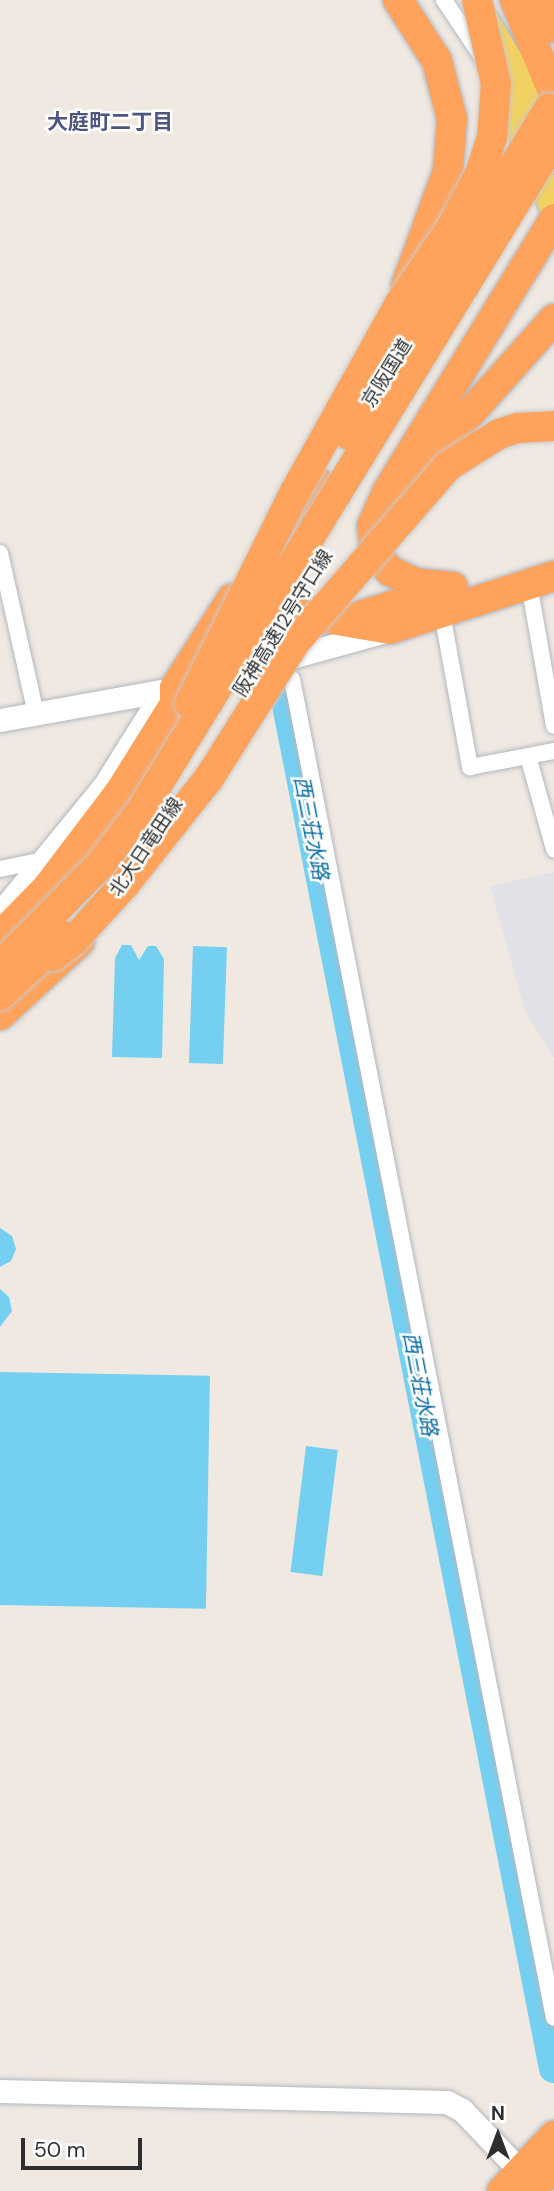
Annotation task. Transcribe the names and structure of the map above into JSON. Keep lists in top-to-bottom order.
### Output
{
  "streets": {
    "highway": ["京阪国道", "阪神高速12号守口線"],
    "main road": ["北大日竜田線"]
  },
  "crossings": [
    ["阪神高速12号守口線", "北大日竜田線"]
  ],
  "districts": ["大庭町二丁目"],
  "water": ["西三荘水路"],
  "scale_bar": "50 m",
  "north": "top"
}
